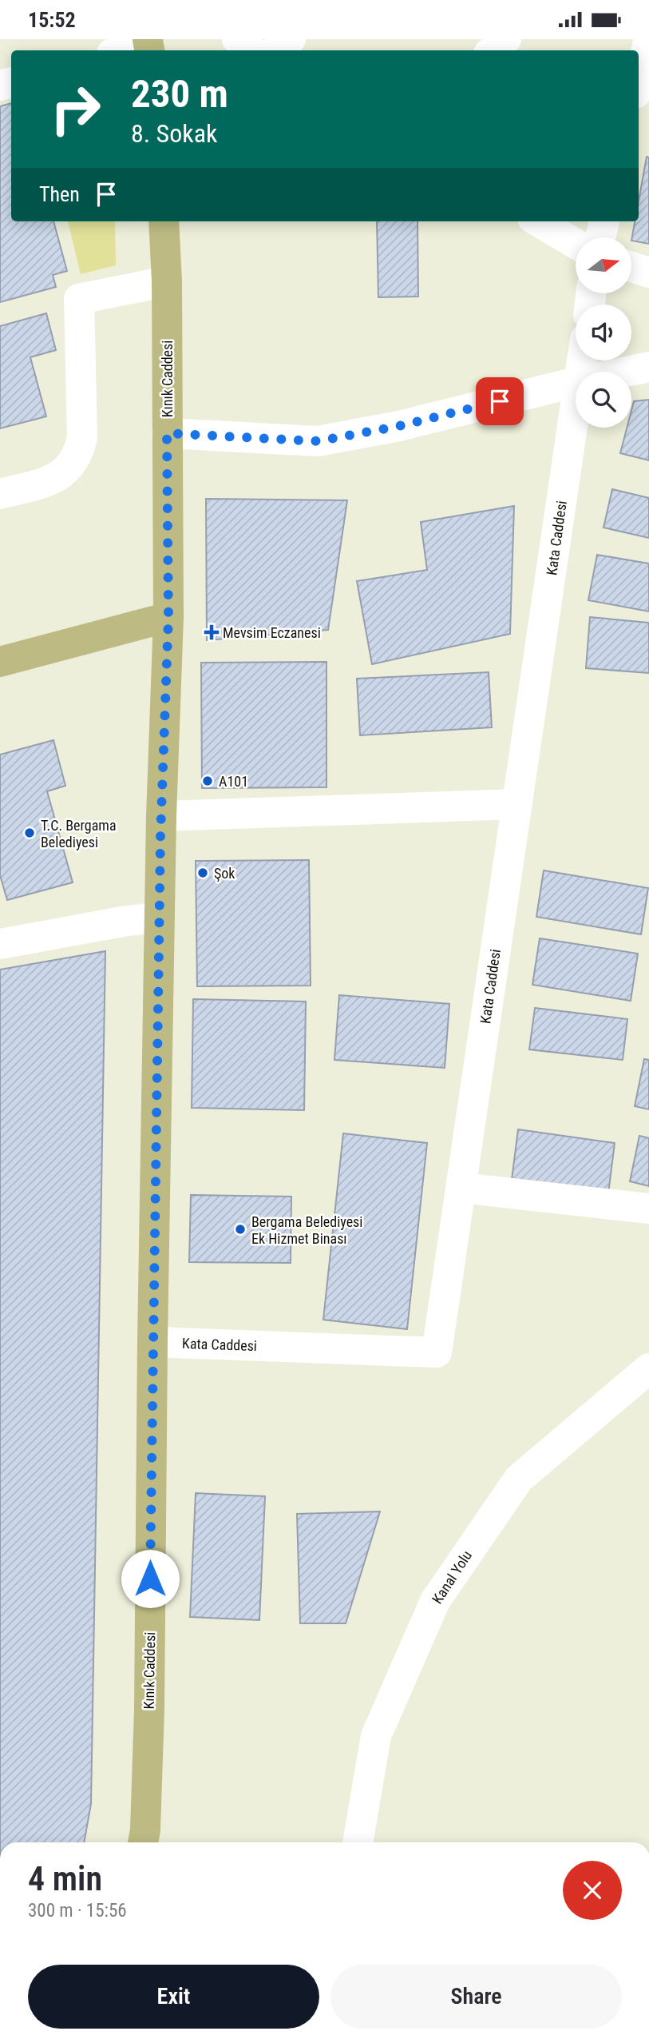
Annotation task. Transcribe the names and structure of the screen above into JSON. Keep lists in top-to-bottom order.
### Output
{
  "streets": {
    "main road": ["Kınık Caddesi"],
    "street": ["Kata Caddesi", "Kanal Yolu"]
  },
  "crossings": [
    ["Kınık Caddesi", "Kata Caddesi"]
  ],
  "places": {
    "health": ["Mevsim Eczanesi"],
    "other": [
      "A101",
      "T.C. Bergama Belediyesi",
      "Şok",
      "Bergama Belediyesi Ek Hizmet Binası"
    ]
  },
  "north": "right",
  "page": {
    "status": "15:52",
    "turn": ["230 m", "8. Sokak"],
    "then": "Then",
    "heading": ["4 min", "300 m · 15:56"],
    "buttons": ["Exit", "Share"]
  }
}
